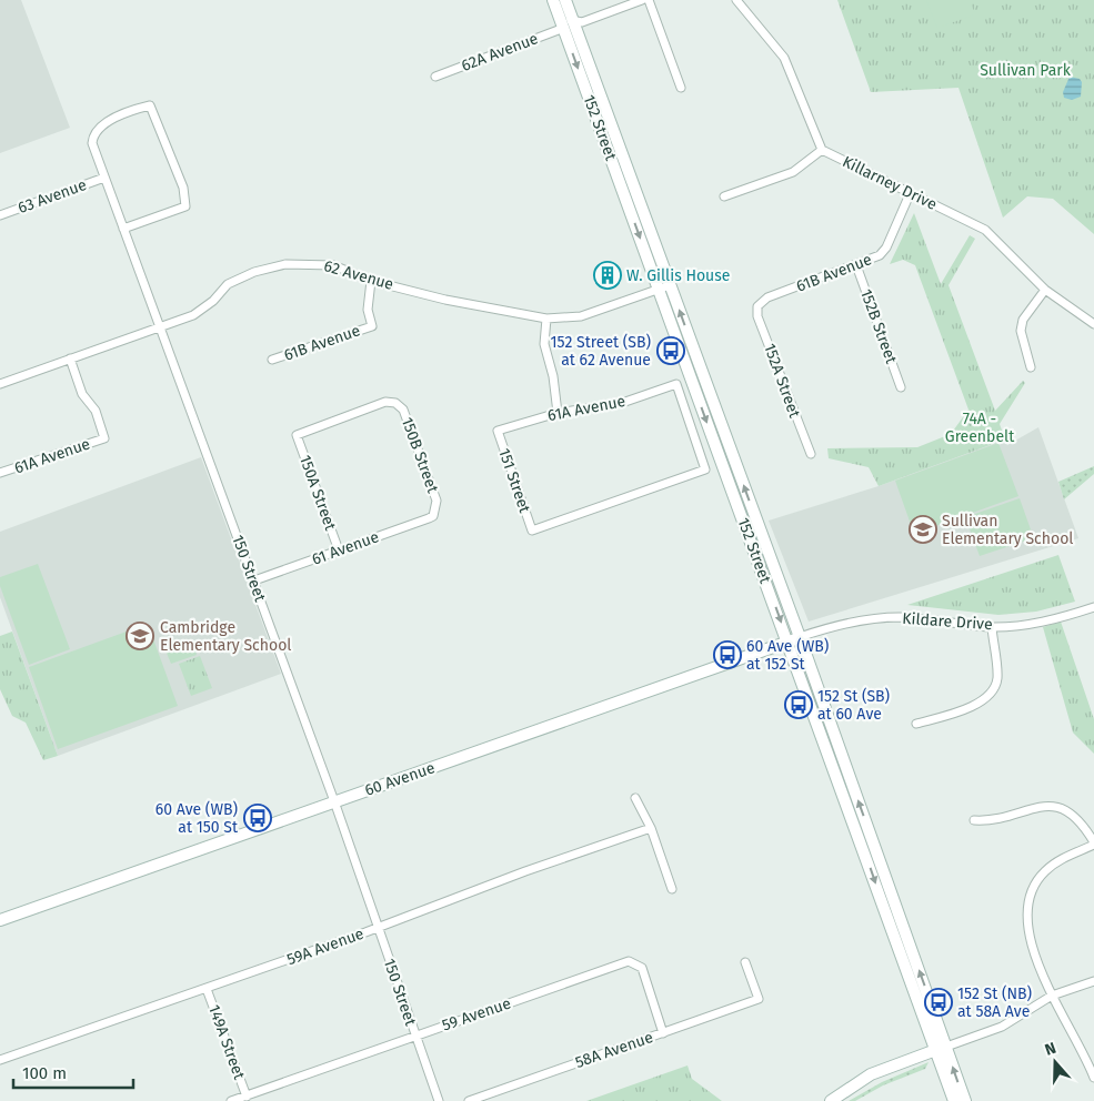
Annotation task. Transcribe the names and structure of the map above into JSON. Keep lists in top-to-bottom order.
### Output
{
  "streets": {
    "main road": ["152 Street", "60 Avenue"],
    "street": [
      "62A Avenue",
      "Killarney Drive",
      "63 Avenue",
      "61B Avenue",
      "62 Avenue",
      "152B Street",
      "152A Street",
      "61A Avenue",
      "150B Street",
      "151 Street",
      "150A Street",
      "61 Avenue",
      "150 Street",
      "Kildare Drive",
      "59A Avenue",
      "59 Avenue",
      "149A Street",
      "58A Avenue"
    ]
  },
  "crossings": [
    ["62A Avenue", "152 Street"],
    ["152 Street", "62 Avenue"],
    ["152 Street", "Kildare Drive"],
    ["152 Street", "60 Avenue"],
    ["Killarney Drive", "61B Avenue"],
    ["63 Avenue", "150 Street"],
    ["61B Avenue", "62 Avenue"],
    ["61B Avenue", "152B Street"],
    ["61B Avenue", "152A Street"],
    ["62 Avenue", "61A Avenue"],
    ["62 Avenue", "150 Street"],
    ["61A Avenue", "151 Street"],
    ["150B Street", "150A Street"],
    ["150B Street", "61 Avenue"],
    ["150A Street", "61 Avenue"],
    ["61 Avenue", "150 Street"],
    ["150 Street", "60 Avenue"],
    ["150 Street", "59A Avenue"],
    ["150 Street", "59 Avenue"],
    ["Kildare Drive", "60 Avenue"],
    ["59A Avenue", "149A Street"],
    ["59 Avenue", "149A Street"],
    ["59 Avenue", "58A Avenue"]
  ],
  "parks": ["Sullivan Park", "74A - Greenbelt"],
  "places": {
    "building": ["W. Gillis House"],
    "bus stop": [
      "152 Street (SB) at 62 Avenue",
      "60 Ave (WB) at 152 St",
      "152 St (SB) at 60 Ave",
      "60 Ave (WB) at 150 St",
      "152 St (NB) at 58A Ave"
    ],
    "school or university": ["Sullivan Elementary School", "Cambridge Elementary School"]
  },
  "scale_bar": "100 m",
  "north": "top"
}
